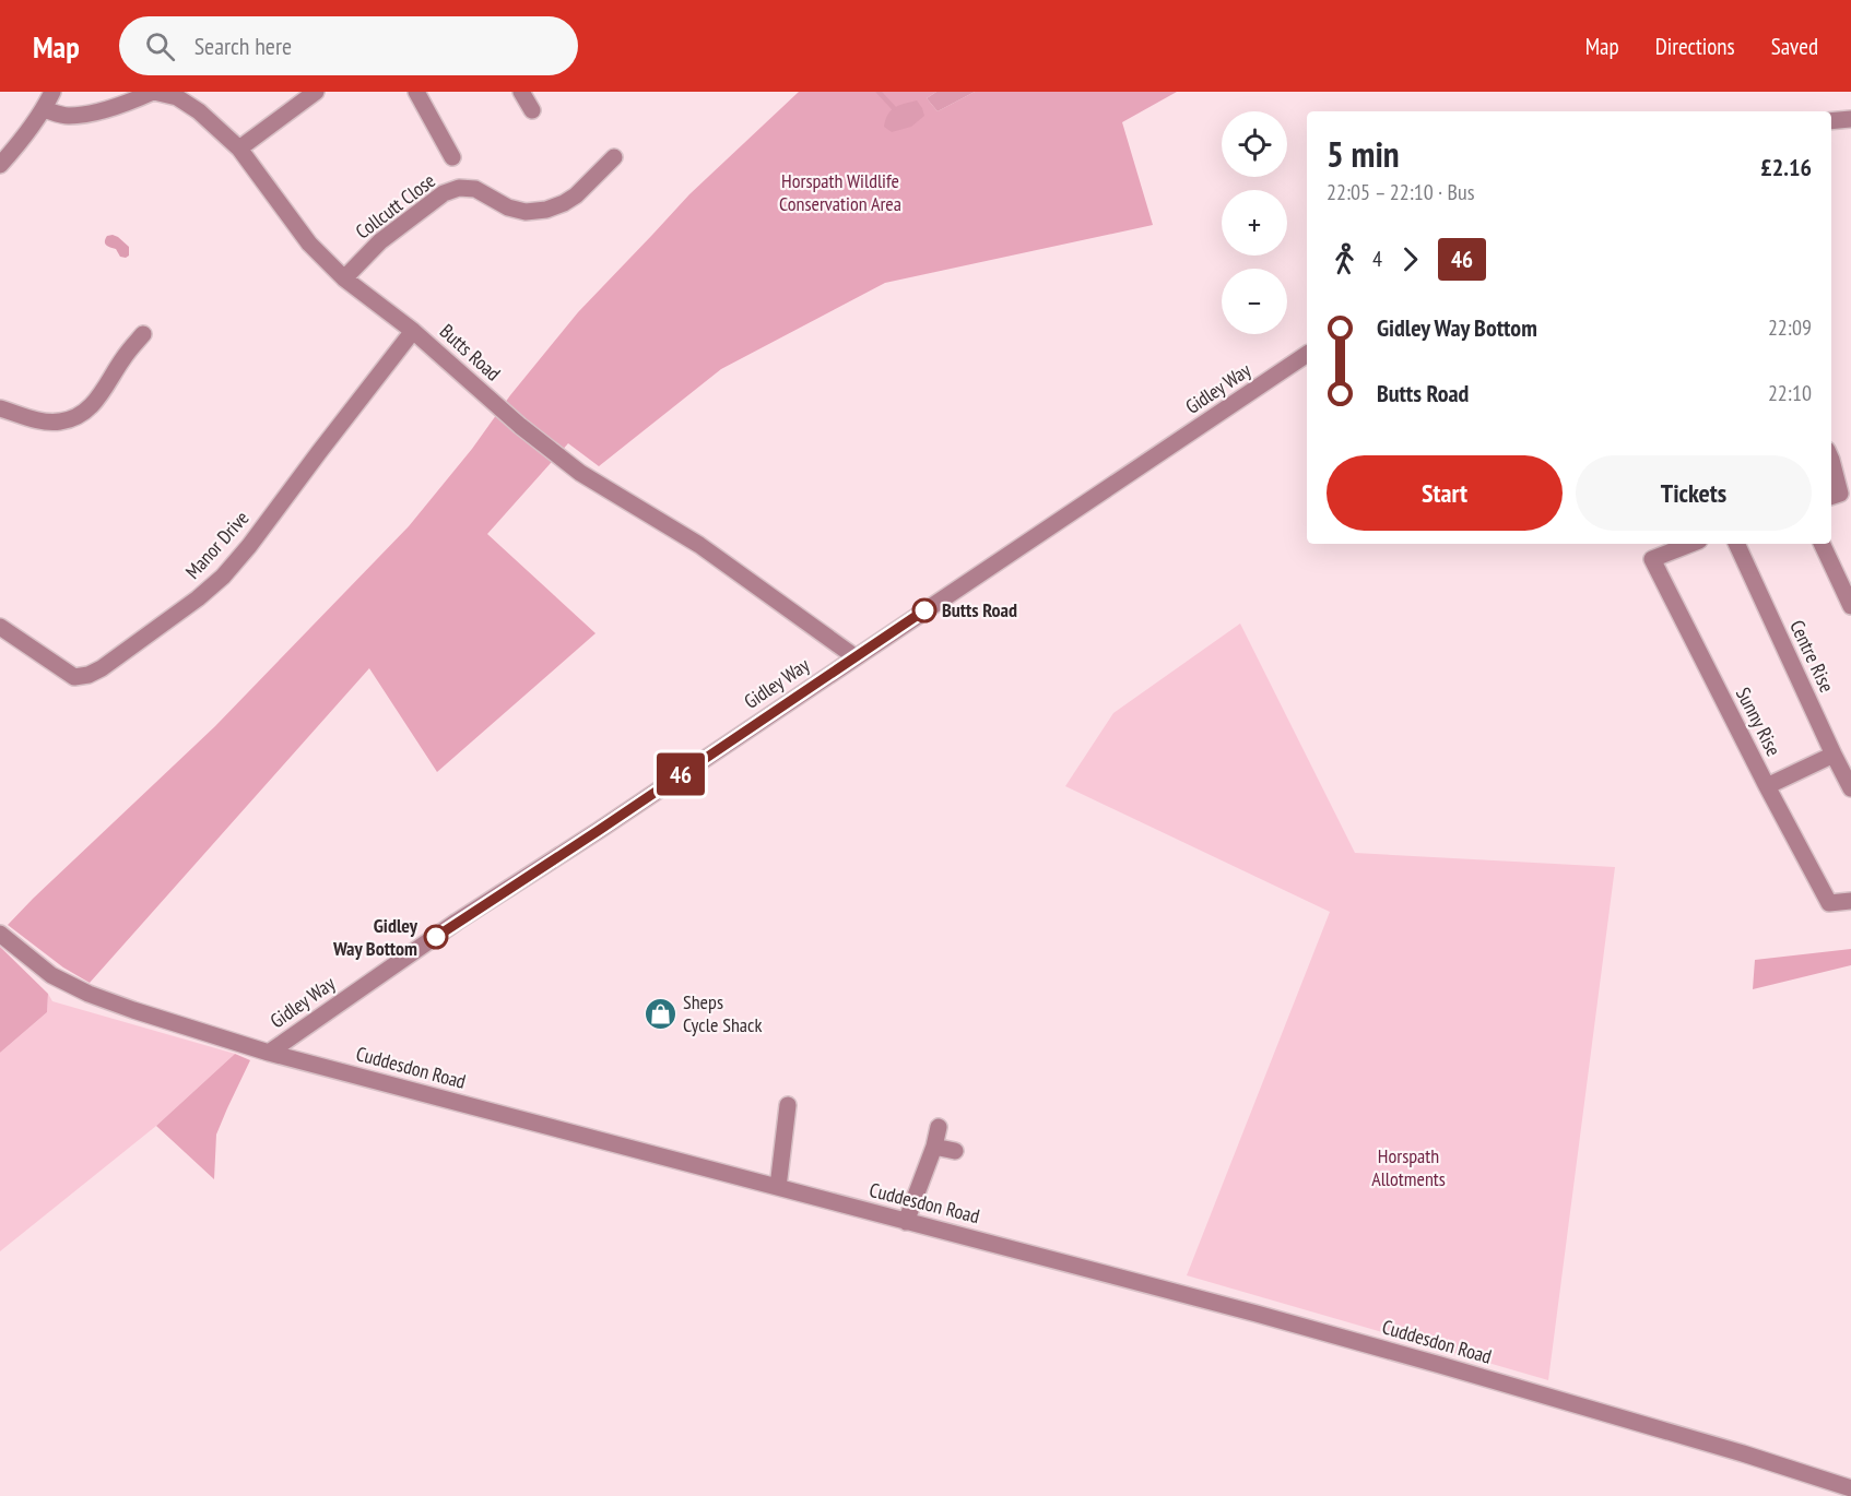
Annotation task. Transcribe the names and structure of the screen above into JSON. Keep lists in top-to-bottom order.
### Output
{
  "streets": {
    "street": [
      "Collcutt Close",
      "Butts Road",
      "Gidley Way",
      "Manor Drive",
      "Centre Rise",
      "Sunny Rise",
      "Cuddesdon Road"
    ]
  },
  "crossings": [
    ["Collcutt Close", "Butts Road"],
    ["Butts Road", "Gidley Way"],
    ["Butts Road", "Manor Drive"],
    ["Gidley Way", "Cuddesdon Road"]
  ],
  "parks": ["Horspath Wildlife Conservation Area", "Horspath Allotments"],
  "places": {
    "other": ["Butts Road", "Gidley Way Bottom"],
    "shop": ["Sheps Cycle Shack"]
  },
  "lines": ["bus line 46"],
  "page": {
    "header": "Map",
    "search": "Search here",
    "nav": ["Map", "Directions", "Saved"],
    "on_map": "46",
    "map_buttons": ["+", "−"],
    "heading": ["5 min", "22:05 – 22:10 · Bus", "£2.16"],
    "legs": ["4", "46"],
    "list": [
      {
        "name": "Gidley Way Bottom",
        "value": "22:09"
      },
      {
        "name": "Butts Road",
        "value": "22:10"
      }
    ],
    "buttons": ["Start", "Tickets"]
  }
}
